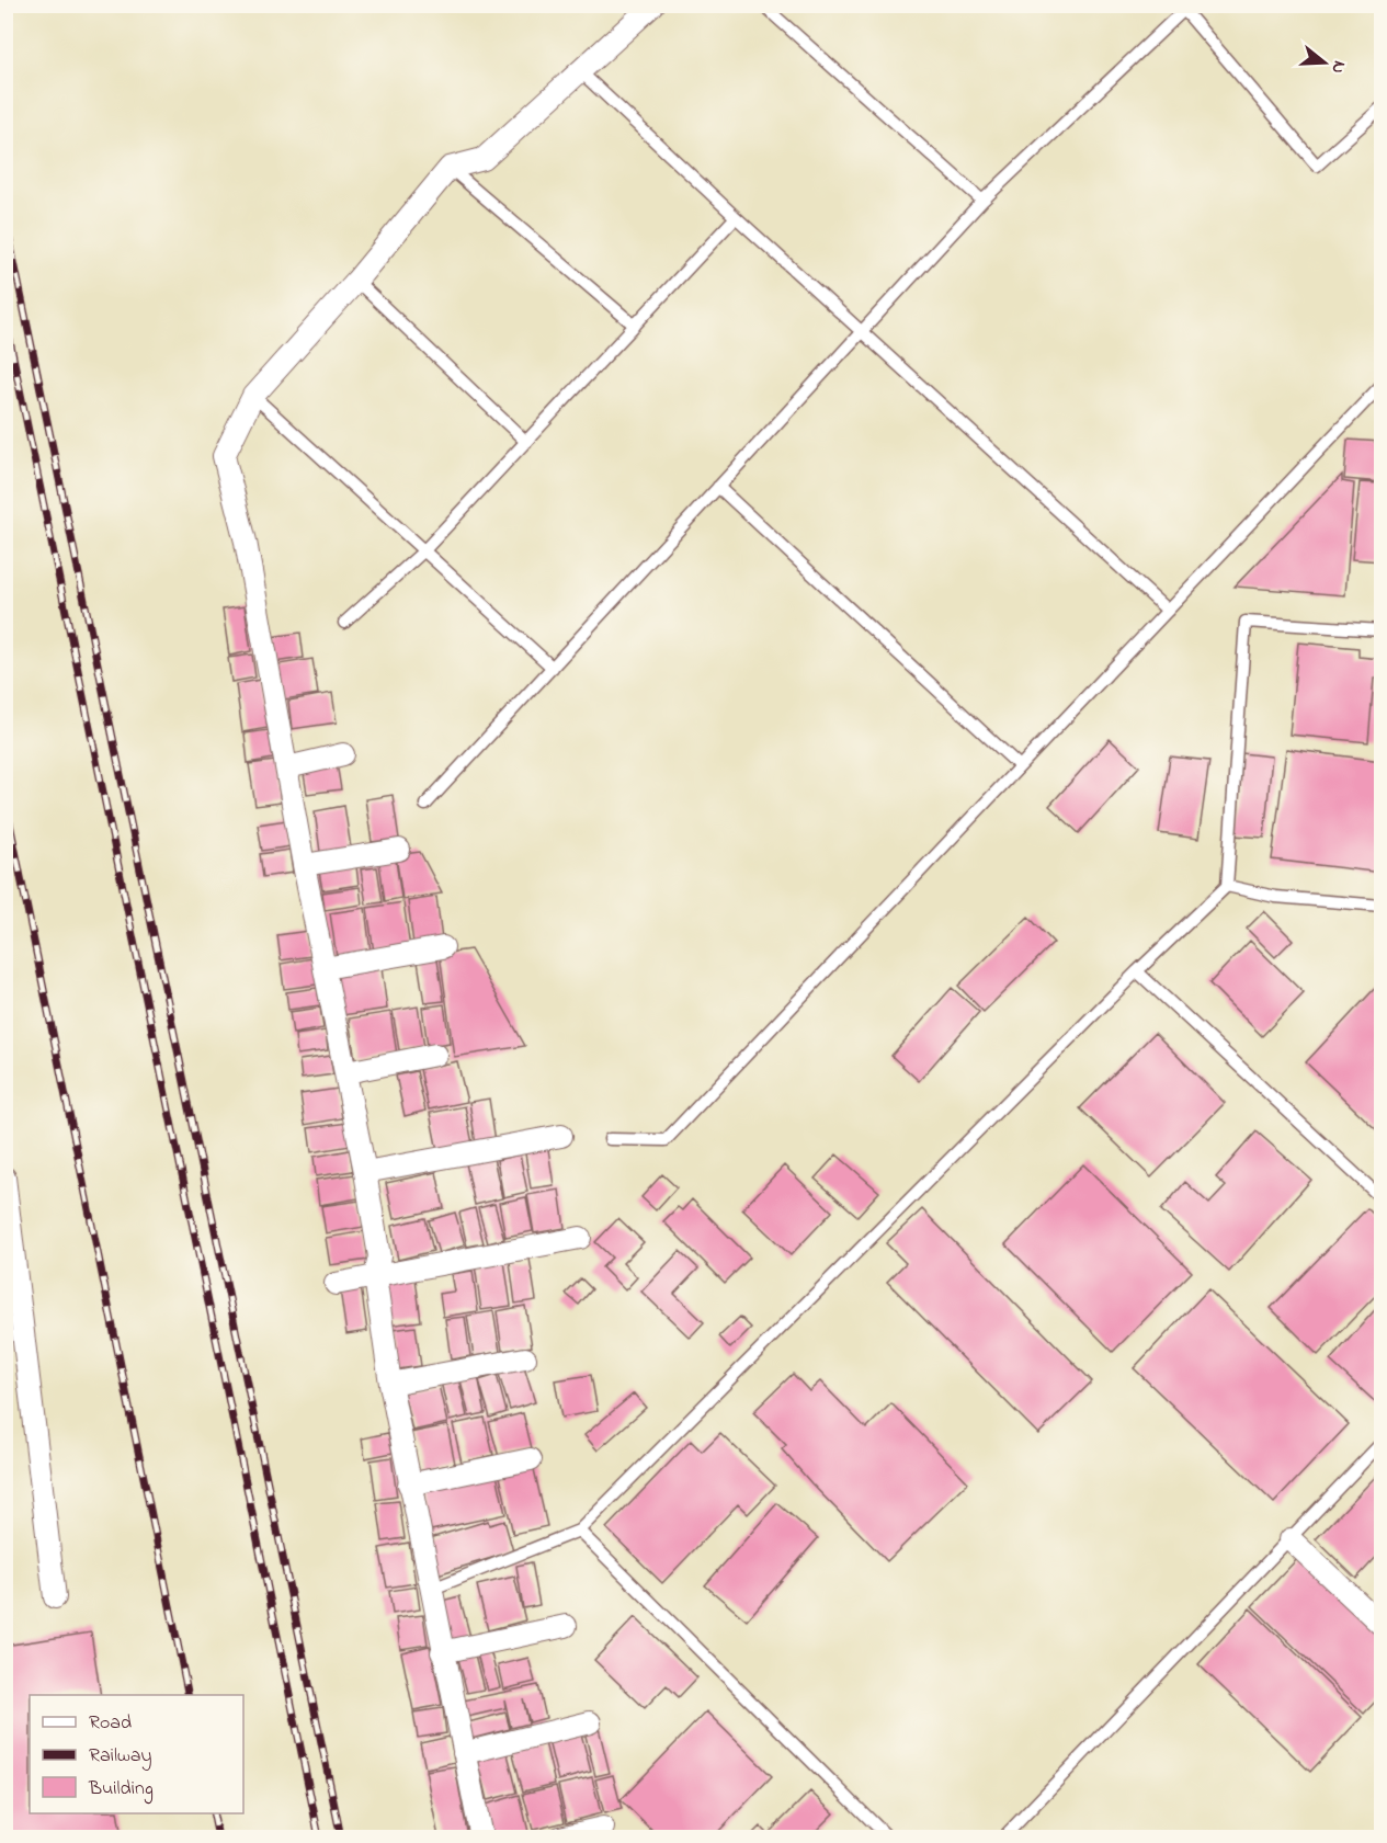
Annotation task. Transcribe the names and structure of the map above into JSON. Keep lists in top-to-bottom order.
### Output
{
  "legend": ["Road", "Railway", "Building"],
  "north": "right"
}
